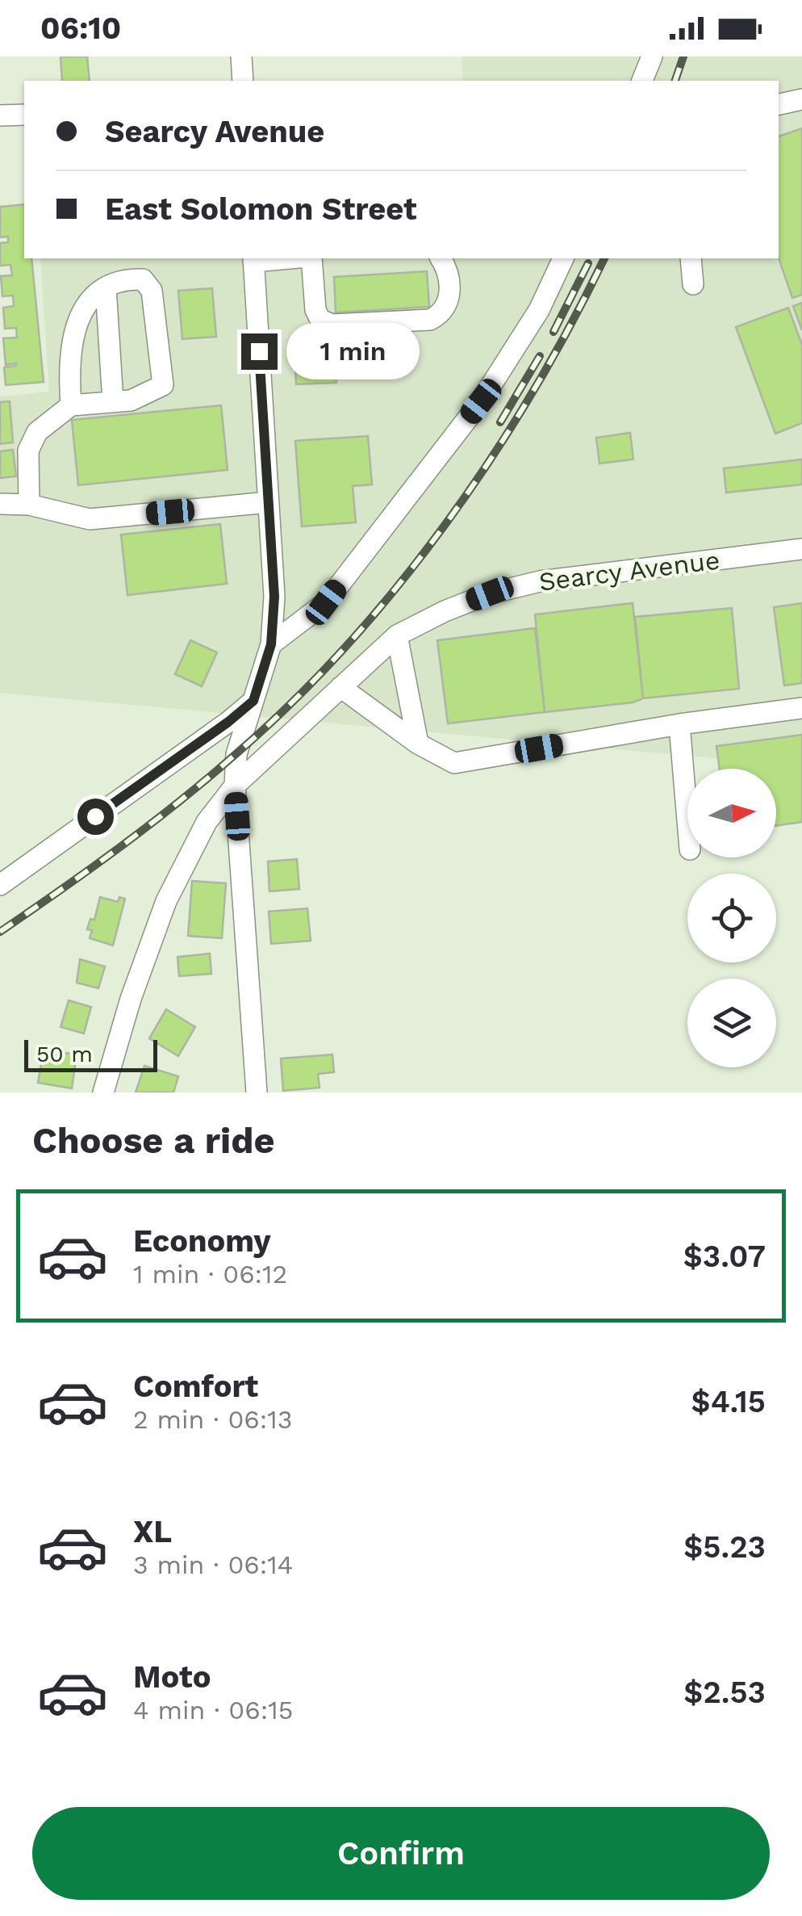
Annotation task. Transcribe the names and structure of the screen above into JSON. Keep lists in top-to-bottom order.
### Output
{
  "streets": {
    "street": ["Searcy Avenue"]
  },
  "scale_bar": "50 m",
  "north": "right",
  "page": {
    "status": "06:10",
    "banner": ["Searcy Avenue", "East Solomon Street"],
    "bubble": "1 min",
    "scale": "50 m",
    "heading": "Choose a ride",
    "list": [
      {
        "name": "Economy",
        "note": "1 min · 06:12",
        "value": "$3.07"
      },
      {
        "name": "Comfort",
        "note": "2 min · 06:13",
        "value": "$4.15"
      },
      {
        "name": "XL",
        "note": "3 min · 06:14",
        "value": "$5.23"
      },
      {
        "name": "Moto",
        "note": "4 min · 06:15",
        "value": "$2.53"
      }
    ],
    "buttons": "Confirm"
  }
}
